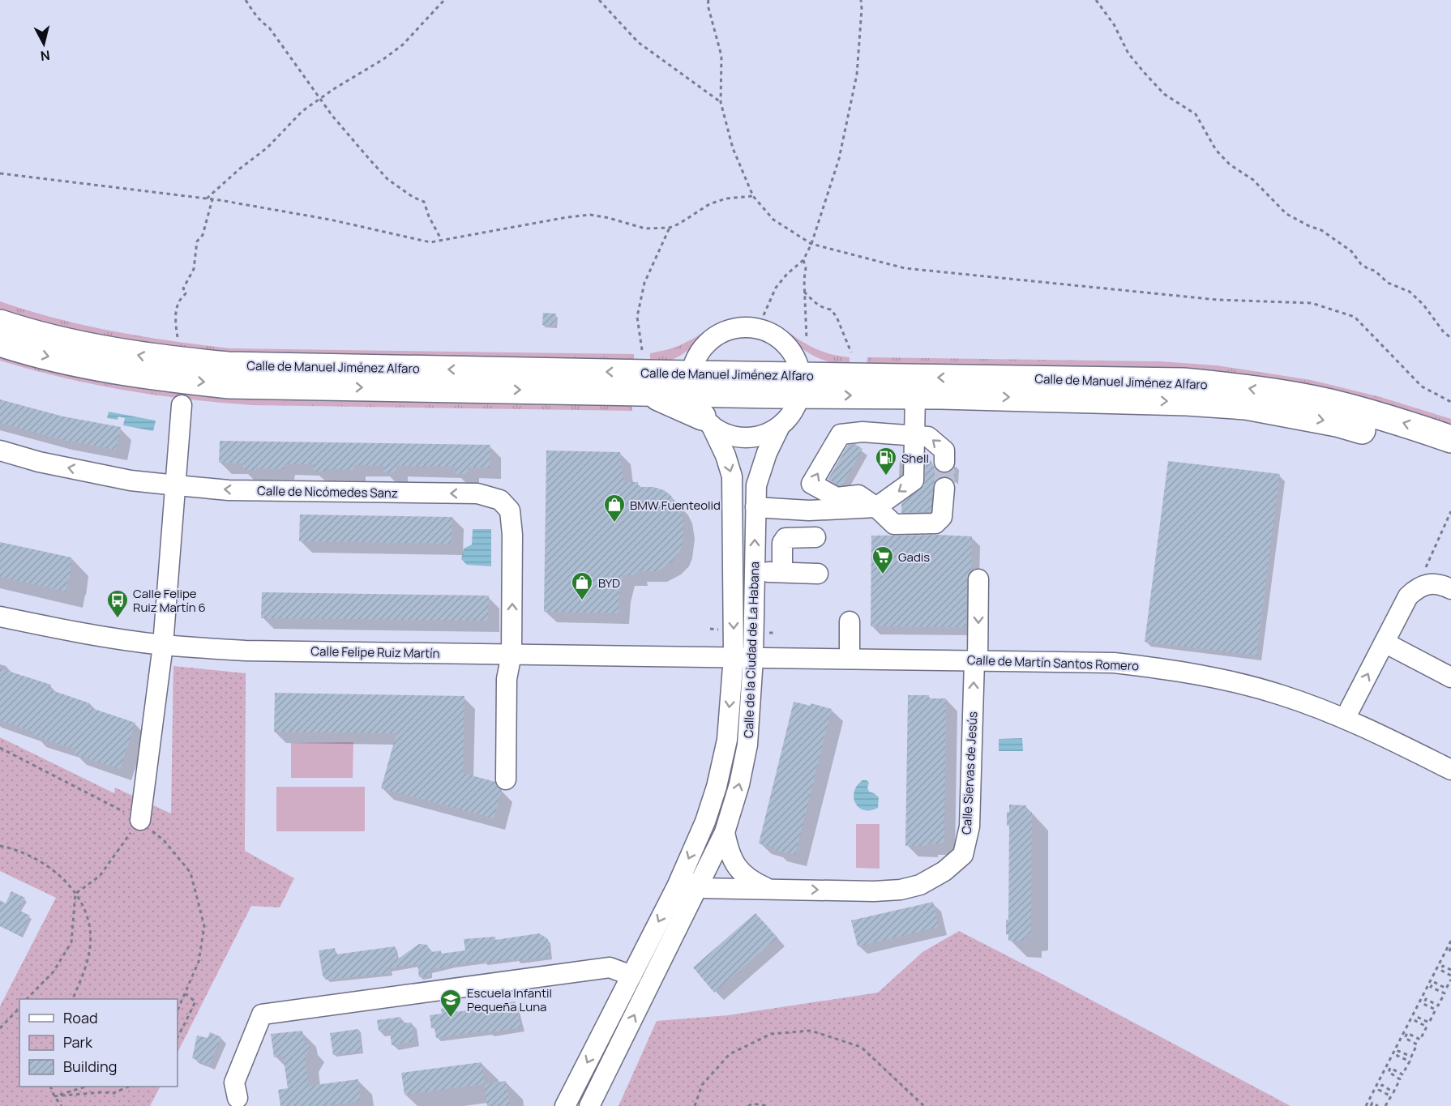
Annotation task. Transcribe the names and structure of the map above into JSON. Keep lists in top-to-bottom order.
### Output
{
  "streets": {
    "highway": ["Calle de Manuel Jiménez Alfaro"],
    "street": [
      "Calle de Nicómedes Sanz",
      "Calle de la Ciudad de La Habana",
      "Calle Felipe Ruiz Martín",
      "Calle de Martín Santos Romero",
      "Calle Siervas de Jesús"
    ]
  },
  "crossings": [
    ["Calle de Manuel Jiménez Alfaro", "Calle de la Ciudad de La Habana"],
    ["Calle de Nicómedes Sanz", "Calle Felipe Ruiz Martín"],
    ["Calle de la Ciudad de La Habana", "Calle Felipe Ruiz Martín"],
    ["Calle de la Ciudad de La Habana", "Calle de Martín Santos Romero"],
    ["Calle de la Ciudad de La Habana", "Calle Siervas de Jesús"],
    ["Calle Felipe Ruiz Martín", "Calle de Martín Santos Romero"],
    ["Calle de Martín Santos Romero", "Calle Siervas de Jesús"]
  ],
  "one_way": ["Calle de Nicómedes Sanz"],
  "places": {
    "fuel station": ["Shell"],
    "shop": ["BMW Fuenteolid", "BYD"],
    "supermarket": ["Gadis"],
    "bus stop": ["Calle Felipe Ruiz Martín 6"],
    "school or university": ["Escuela Infantil Pequeña Luna"]
  },
  "legend": ["Road", "Park", "Building"],
  "north": "bottom"
}
